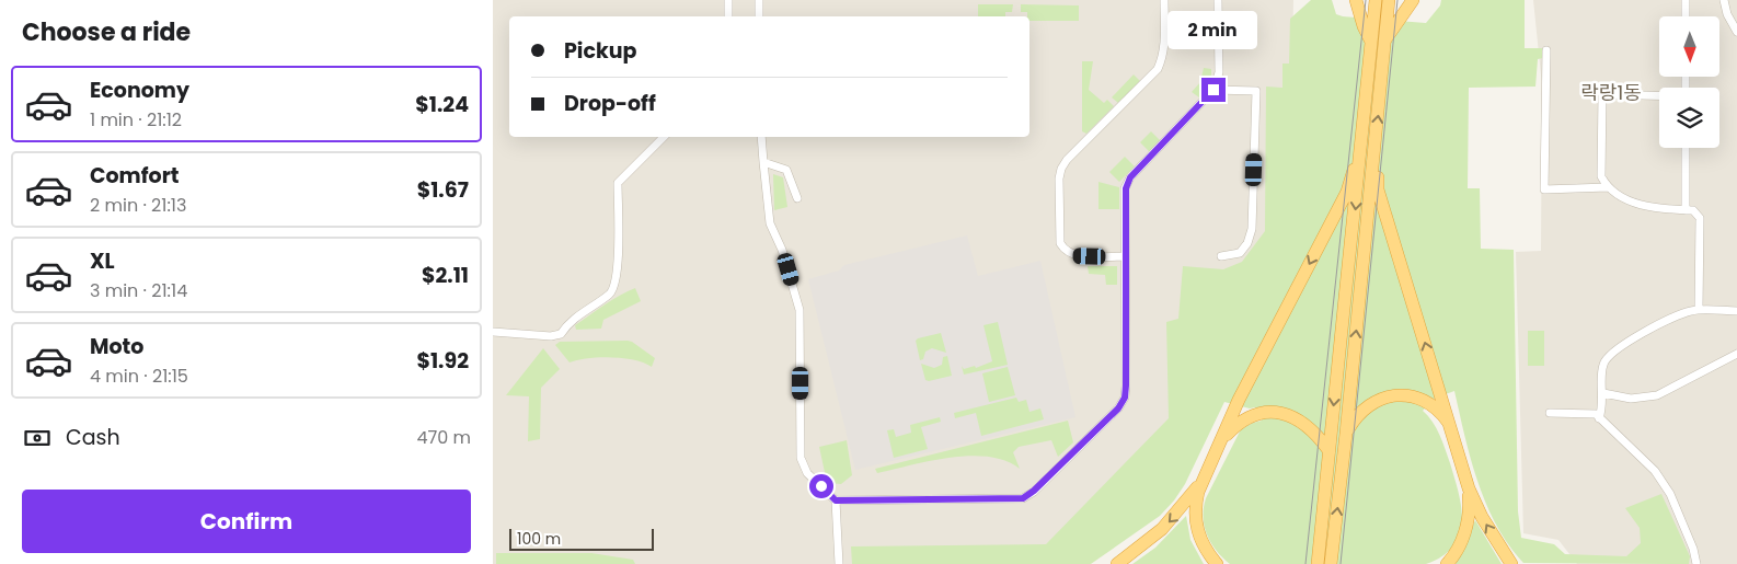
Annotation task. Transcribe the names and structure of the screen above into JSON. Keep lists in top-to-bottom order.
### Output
{
  "districts": ["락랑1동"],
  "scale_bar": "100 m",
  "north": "bottom",
  "page": {
    "heading": "Choose a ride",
    "bubble": "2 min",
    "banner": ["Pickup", "Drop-off"],
    "list": [
      {
        "name": "Economy",
        "note": "1 min · 21:12",
        "value": "$1.24"
      },
      {
        "name": "Comfort",
        "note": "2 min · 21:13",
        "value": "$1.67"
      },
      {
        "name": "XL",
        "note": "3 min · 21:14",
        "value": "$2.11"
      },
      {
        "name": "Moto",
        "note": "4 min · 21:15",
        "value": "$1.92"
      }
    ],
    "pay": ["Cash", "470 m"],
    "buttons": "Confirm",
    "scale": "100 m"
  }
}
